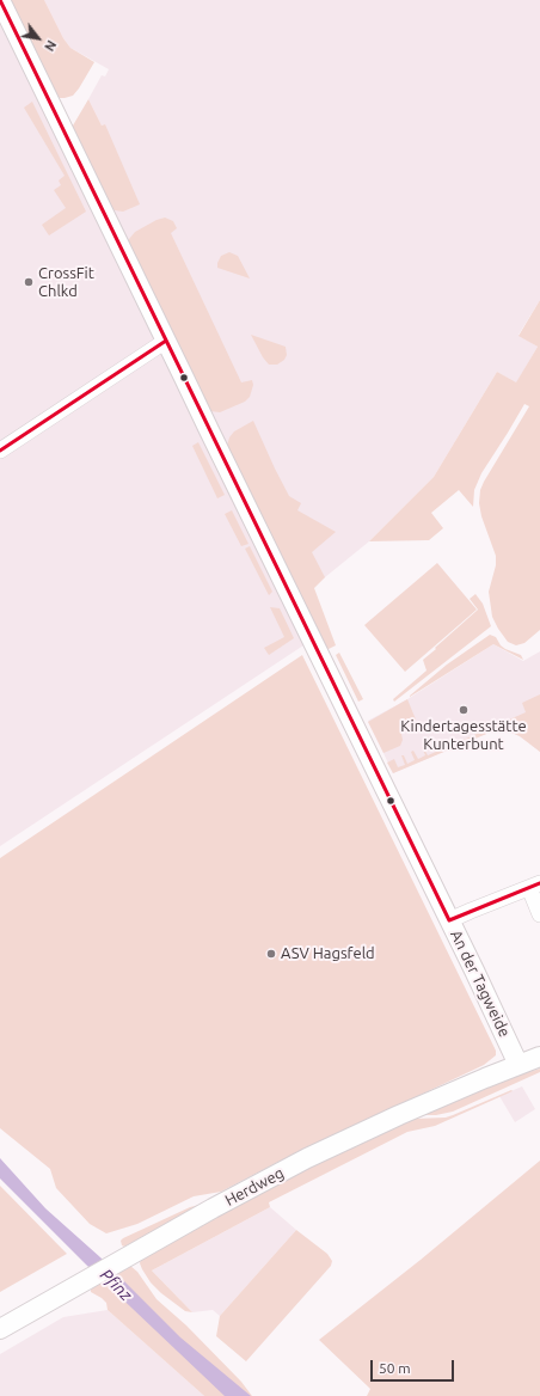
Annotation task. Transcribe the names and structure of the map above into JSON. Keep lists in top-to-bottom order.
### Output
{
  "streets": {
    "main road": ["An der Tagweide", "Herdweg"]
  },
  "crossings": [
    ["An der Tagweide", "Herdweg"]
  ],
  "water": ["Pfinz"],
  "places": ["CrossFit Chlkd", "Kindertagesstätte Kunterbunt", "ASV Hagsfeld"],
  "scale_bar": "50 m",
  "north": "bottom right"
}
